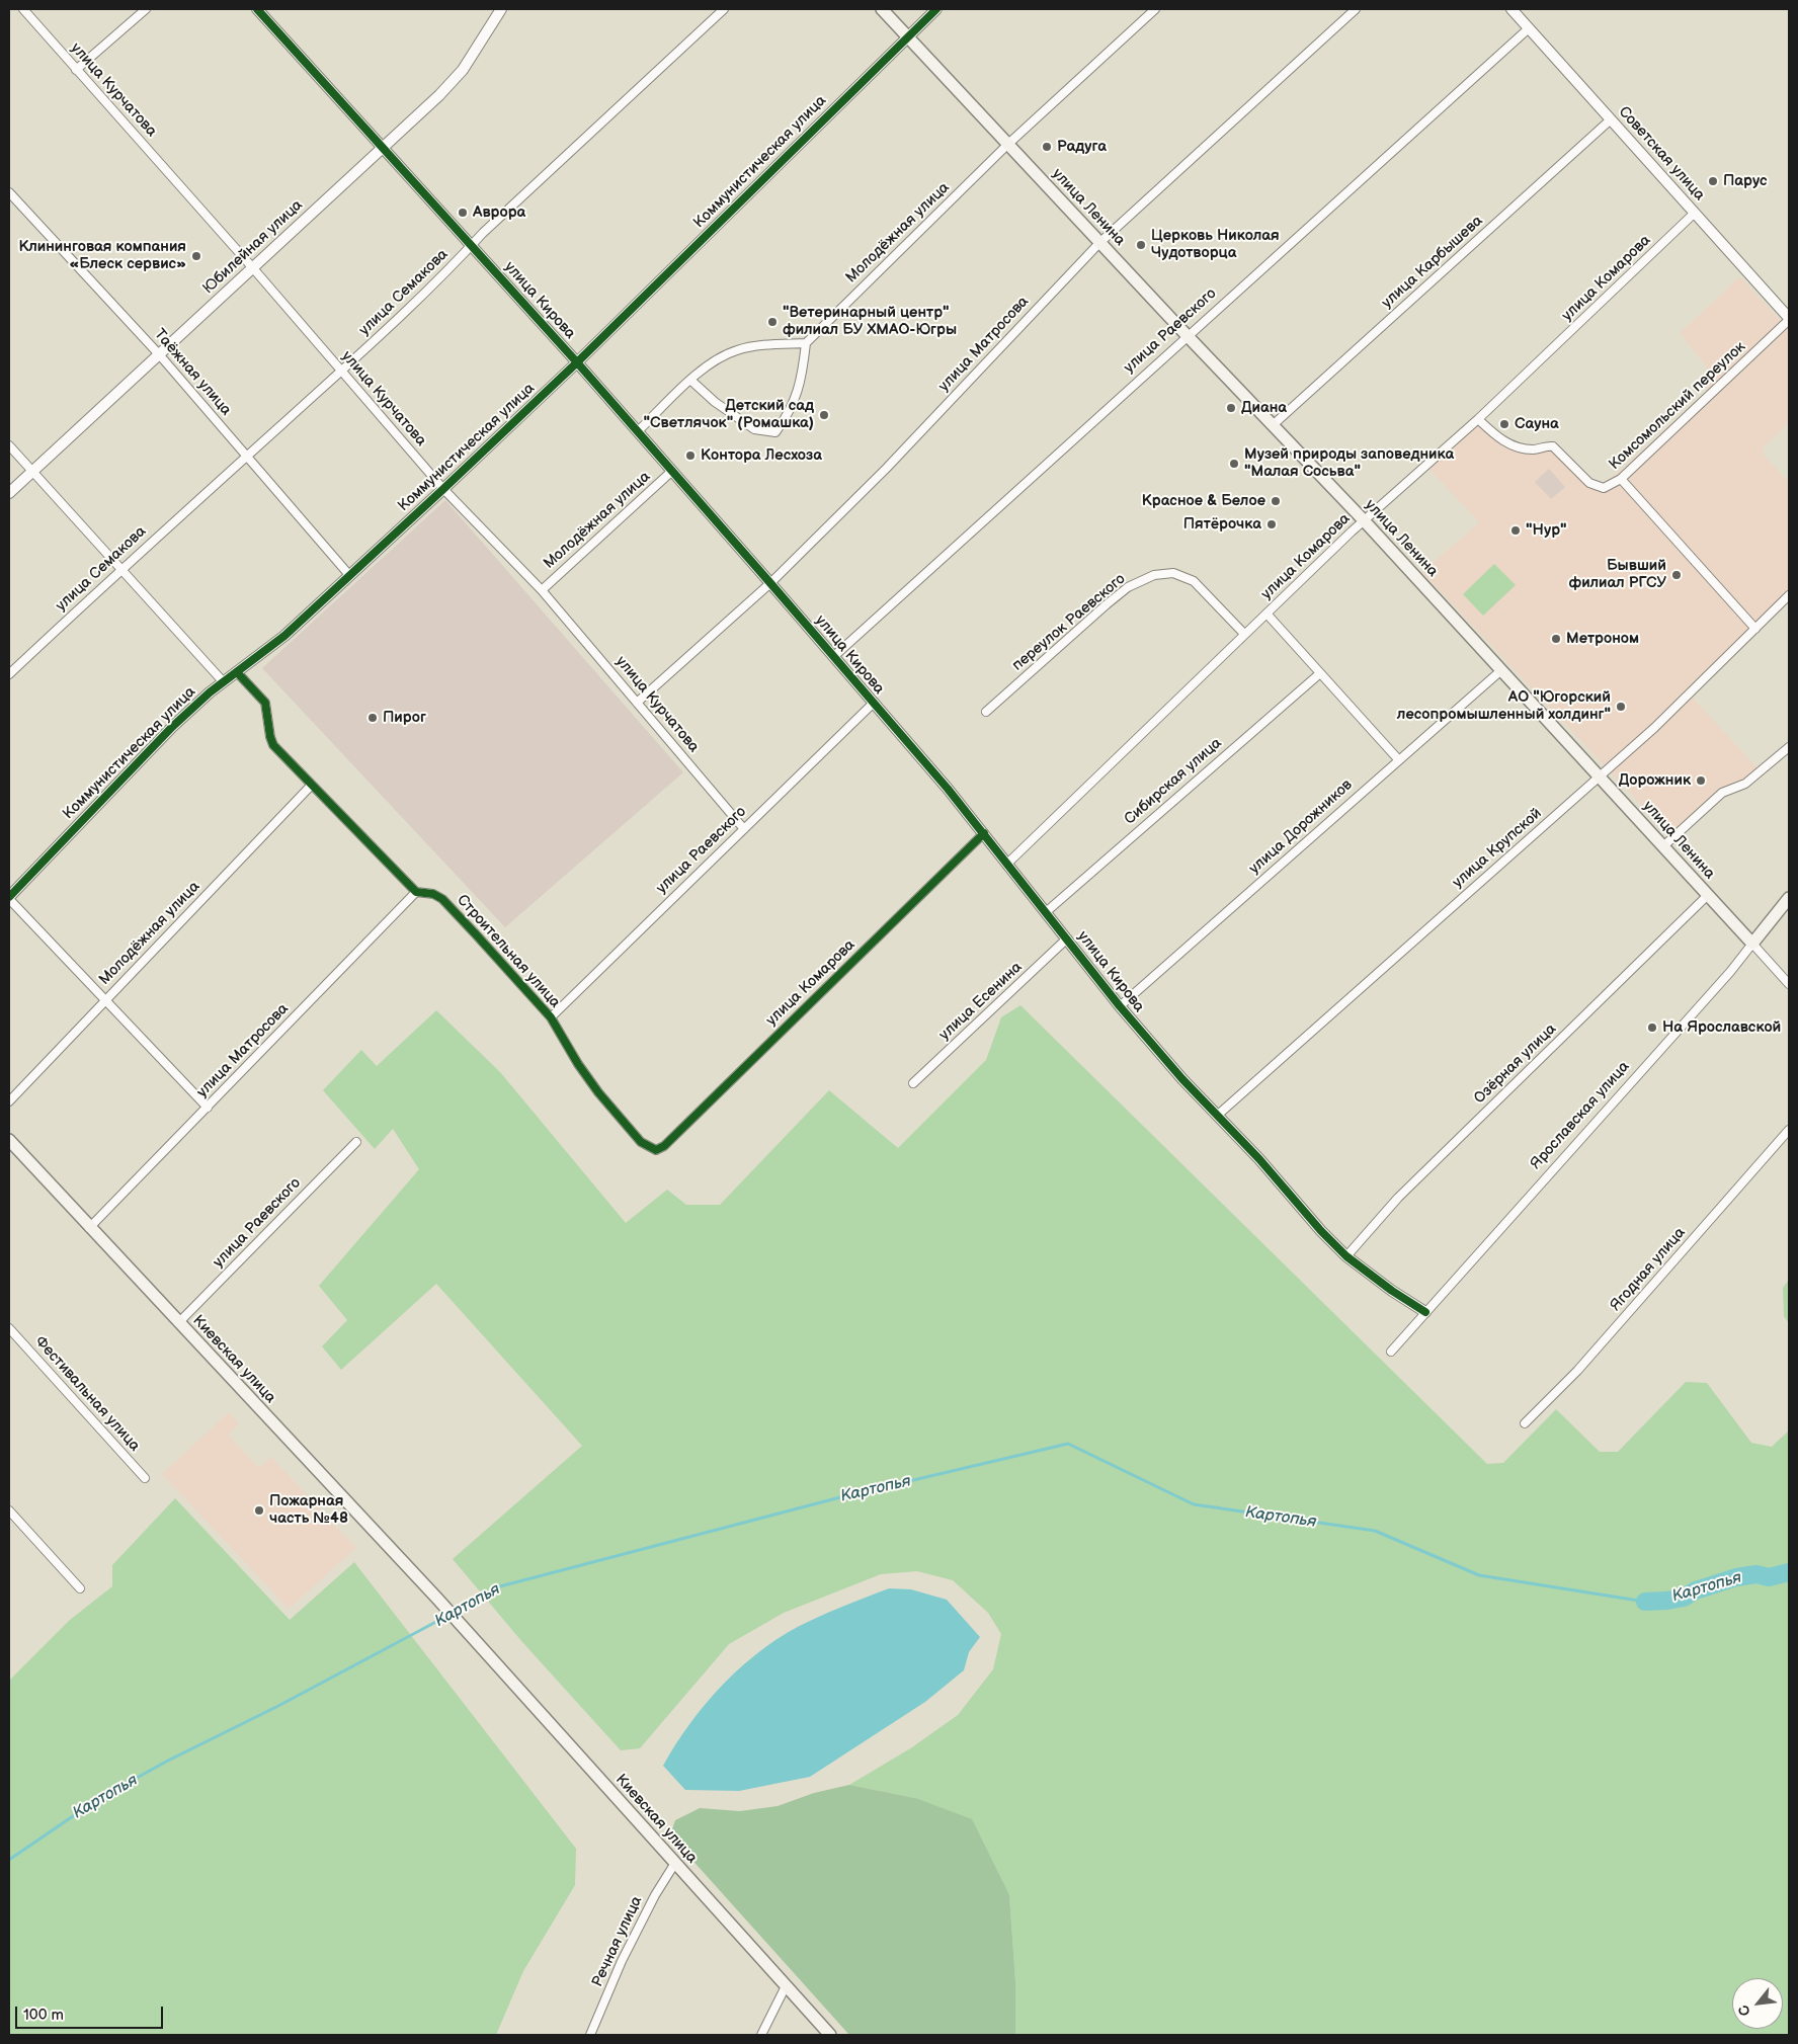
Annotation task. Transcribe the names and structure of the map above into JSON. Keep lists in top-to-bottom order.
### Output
{
  "streets": {
    "main road": ["улица Ленина", "Ярославская улица", "Киевская улица"],
    "street": [
      "улица Курчатова",
      "Советская улица",
      "Коммунистическая улица",
      "Молодёжная улица",
      "Юбилейная улица",
      "улица Карбышева",
      "улица Комарова",
      "улица Семакова",
      "улица Кирова",
      "улица Раевского",
      "улица Матросова",
      "Таёжная улица",
      "Комсомольский переулок",
      "переулок Раевского",
      "Сибирская улица",
      "улица Дорожников",
      "улица Крупской",
      "Строительная улица",
      "улица Есенина",
      "Озёрная улица",
      "Ягодная улица",
      "Фестивальная улица",
      "Речная улица"
    ]
  },
  "crossings": [
    ["улица Курчатова", "Коммунистическая улица"],
    ["улица Курчатова", "Молодёжная улица"],
    ["улица Курчатова", "Юбилейная улица"],
    ["улица Курчатова", "улица Семакова"],
    ["улица Курчатова", "улица Раевского"],
    ["улица Курчатова", "улица Матросова"],
    ["Советская улица", "улица Карбышева"],
    ["Советская улица", "улица Комарова"],
    ["Советская улица", "улица Раевского"],
    ["Советская улица", "Комсомольский переулок"],
    ["Коммунистическая улица", "улица Ленина"],
    ["Коммунистическая улица", "улица Кирова"],
    ["Коммунистическая улица", "Таёжная улица"],
    ["улица Ленина", "Молодёжная улица"],
    ["улица Ленина", "улица Карбышева"],
    ["улица Ленина", "улица Комарова"],
    ["улица Ленина", "улица Раевского"],
    ["улица Ленина", "улица Матросова"],
    ["улица Ленина", "улица Дорожников"],
    ["улица Ленина", "улица Крупской"],
    ["улица Ленина", "Озёрная улица"],
    ["улица Ленина", "Ярославская улица"],
    ["Молодёжная улица", "улица Кирова"],
    ["Юбилейная улица", "улица Кирова"],
    ["Юбилейная улица", "Таёжная улица"],
    ["улица Комарова", "улица Кирова"],
    ["улица Комарова", "Комсомольский переулок"],
    ["улица Комарова", "переулок Раевского"],
    ["улица Комарова", "Строительная улица"],
    ["улица Семакова", "улица Кирова"],
    ["улица Семакова", "Таёжная улица"],
    ["улица Кирова", "улица Раевского"],
    ["улица Кирова", "улица Матросова"],
    ["улица Кирова", "Сибирская улица"],
    ["улица Кирова", "улица Дорожников"],
    ["улица Кирова", "улица Крупской"],
    ["улица Кирова", "улица Есенина"],
    ["улица Кирова", "Озёрная улица"],
    ["улица Кирова", "Ярославская улица"],
    ["улица Раевского", "Строительная улица"],
    ["улица Раевского", "Киевская улица"],
    ["улица Матросова", "Строительная улица"],
    ["улица Матросова", "Киевская улица"],
    ["Киевская улица", "Речная улица"]
  ],
  "water": ["Картопья"],
  "places": [
    "Радуга",
    "Парус",
    "Аврора",
    "Церковь Николая Чудотворца",
    "Клининговая компания «Блеск сервис»",
    "\"Ветеринарный центр\" филиал БУ ХМАО-Югры",
    "Диана",
    "Детский сад \"Светлячок\" (Ромашка)",
    "Сауна",
    "Контора Лесхоза",
    "Музей природы заповедника \"Малая Сосьва\"",
    "Красное & Белое",
    "Пятёрочка",
    "\"Нур\"",
    "Бывший филиал РГСУ",
    "Метроном",
    "АО \"Югорский лесопромышленный холдинг\"",
    "Пирог",
    "Дорожник",
    "На Ярославской",
    "Пожарная часть №48"
  ],
  "scale_bar": "100 m",
  "north": "bottom left"
}
